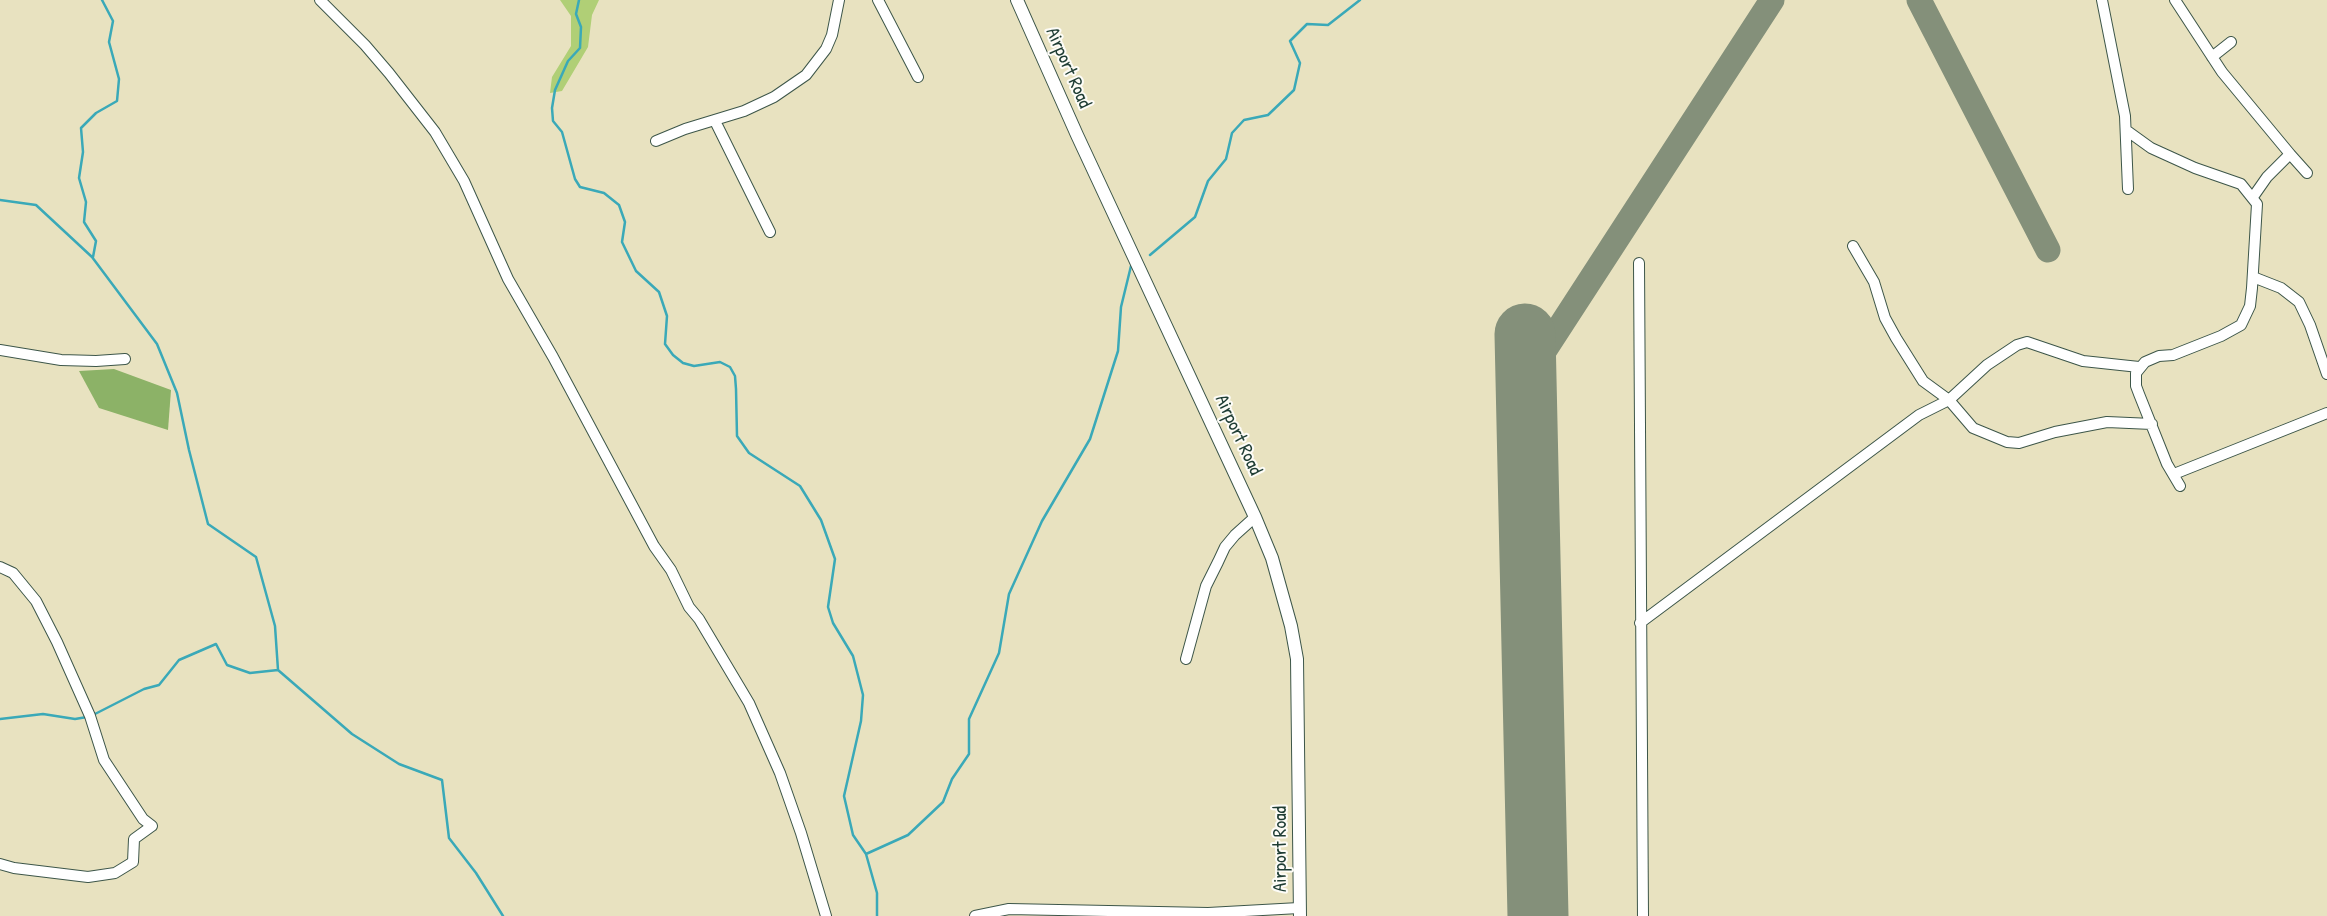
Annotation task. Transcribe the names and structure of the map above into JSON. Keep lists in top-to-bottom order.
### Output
{
  "streets": {
    "street": ["Airport Road"]
  }
}
